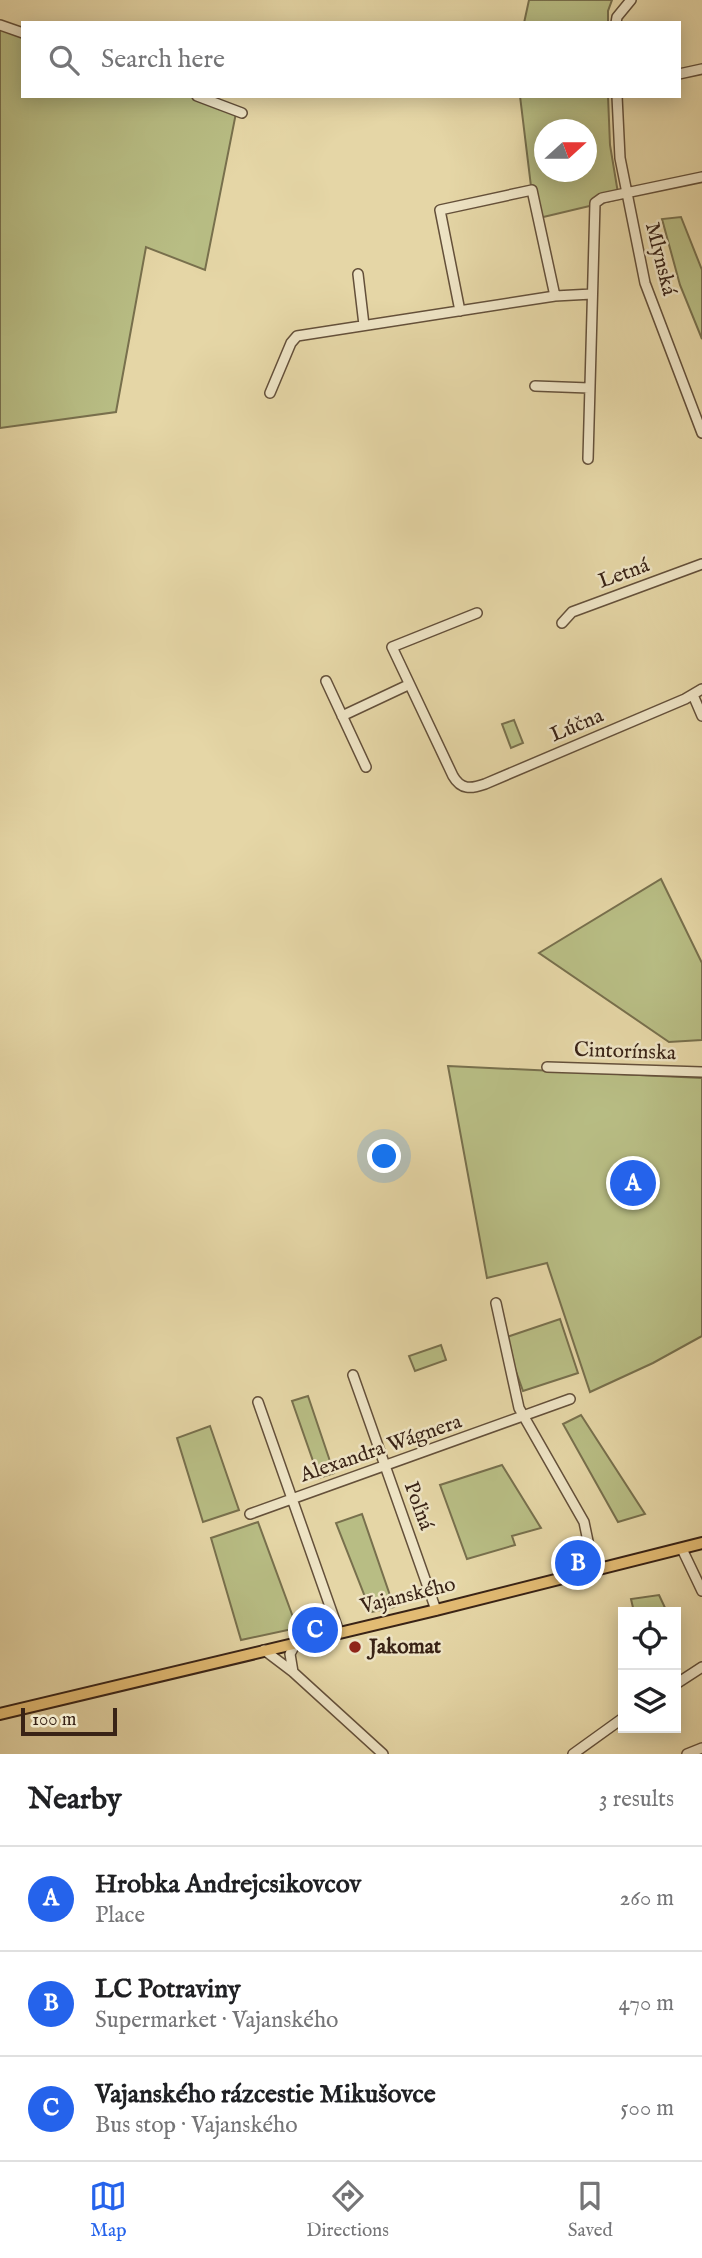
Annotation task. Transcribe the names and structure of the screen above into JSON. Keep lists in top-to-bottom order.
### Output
{
  "streets": {
    "main road": ["Vajanského"],
    "street": [
      "Mlynská",
      "Letná",
      "Lúčna",
      "Cintorínska",
      "Alexandra Wágnera",
      "Poľná"
    ]
  },
  "crossings": [
    ["Alexandra Wágnera", "Poľná"],
    ["Poľná", "Vajanského"]
  ],
  "places": ["Jakomat"],
  "scale_bar": "100 m",
  "north": "right",
  "page": {
    "search": "Search here",
    "pins": ["A", "B", "C"],
    "scale": "100 m",
    "heading": ["Nearby", "3 results"],
    "list": [
      {
        "mark": "A",
        "name": "Hrobka Andrejcsikovcov",
        "note": "Place",
        "value": "260 m"
      },
      {
        "mark": "B",
        "name": "LC Potraviny",
        "note": "Supermarket · Vajanského",
        "value": "470 m"
      },
      {
        "mark": "C",
        "name": "Vajanského rázcestie Mikušovce",
        "note": "Bus stop · Vajanského",
        "value": "500 m"
      }
    ],
    "nav": ["Map", "Directions", "Saved"]
  }
}
